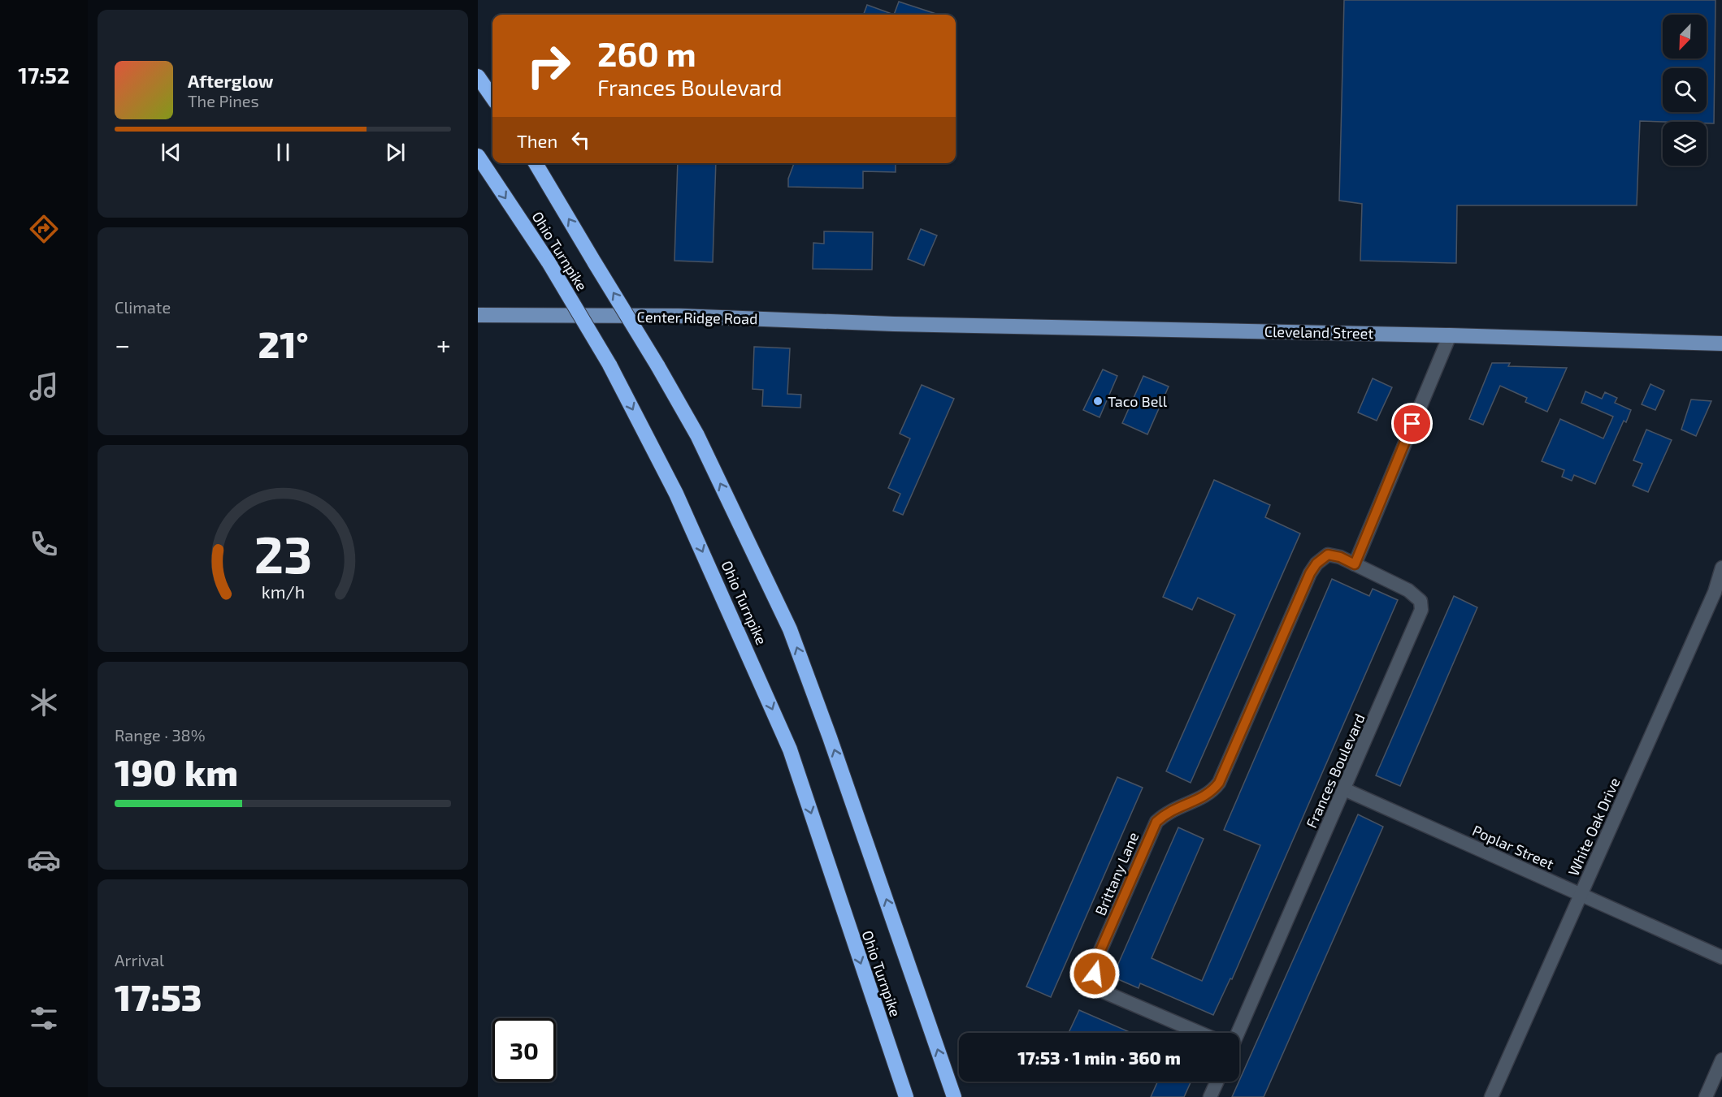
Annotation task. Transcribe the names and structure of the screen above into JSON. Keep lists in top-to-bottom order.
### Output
{
  "streets": {
    "highway": ["Ohio Turnpike"],
    "main road": ["Center Ridge Road", "Cleveland Street"],
    "street": [
      "Frances Boulevard",
      "White Oak Drive",
      "Poplar Street",
      "Brittany Lane"
    ]
  },
  "crossings": [
    ["Center Ridge Road", "Cleveland Street"],
    ["Frances Boulevard", "Poplar Street"],
    ["Frances Boulevard", "Brittany Lane"],
    ["White Oak Drive", "Poplar Street"]
  ],
  "places": ["Taco Bell"],
  "north": "bottom left",
  "page": {
    "tabs": "17:52",
    "turn": ["260 m", "Frances Boulevard"],
    "song": ["Afterglow", "The Pines"],
    "then": "Then",
    "tile": [
      "Climate",
      ["Range · 38%", "190 km"],
      ["Arrival", "17:53"]
    ],
    "heat": ["−", "21°", "+"],
    "limit": "30",
    "trip": "17:53 · 1 min · 360 m",
    "gauge": ["23", "km/h"]
  }
}
